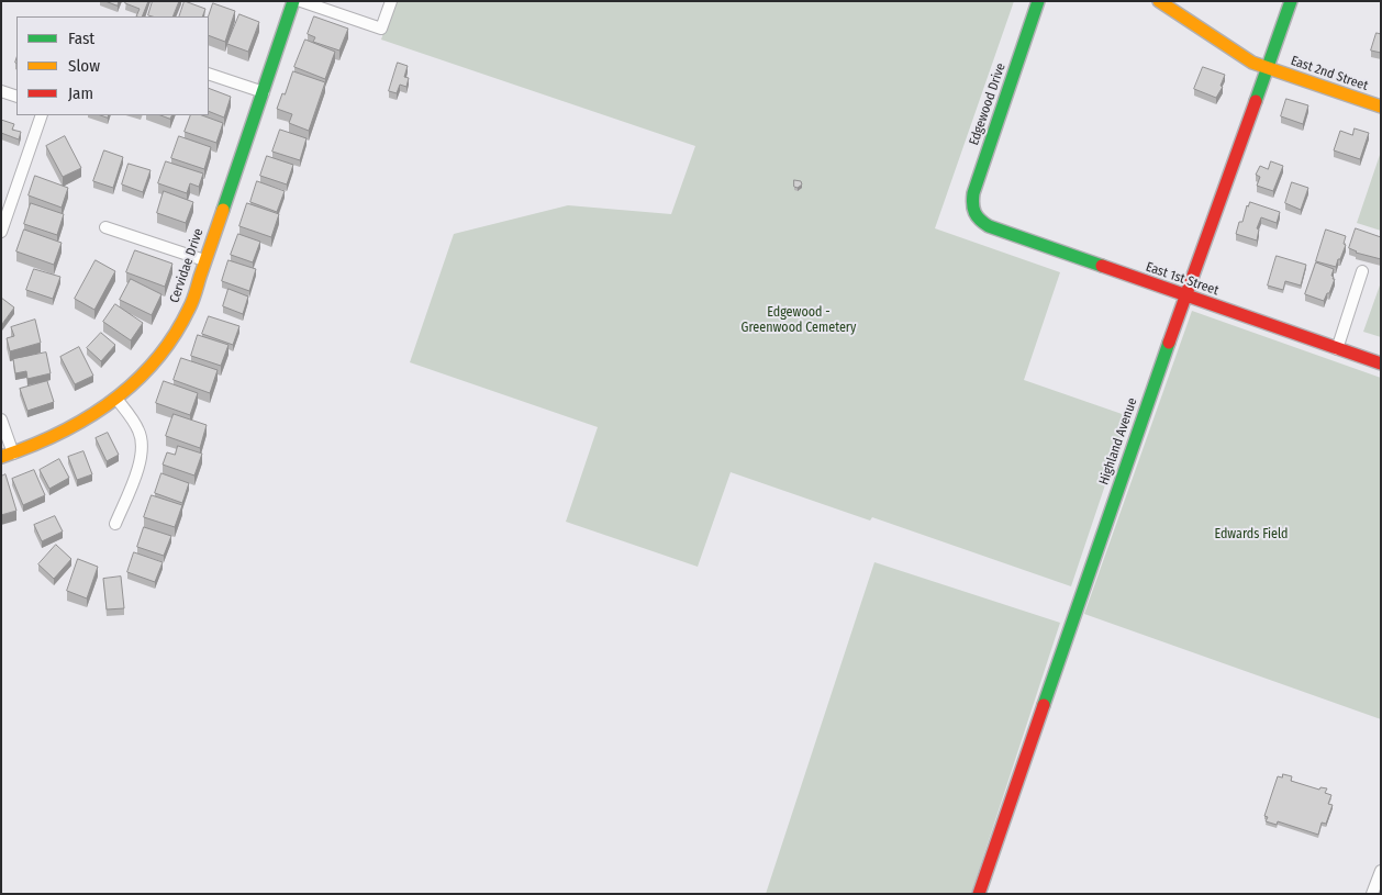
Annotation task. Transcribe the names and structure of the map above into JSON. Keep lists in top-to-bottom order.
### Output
{
  "streets": {
    "street": [
      "East 2nd Street",
      "Edgewood Drive",
      "Cervidae Drive",
      "East 1st Street",
      "Highland Avenue"
    ]
  },
  "crossings": [
    ["East 2nd Street", "Highland Avenue"],
    ["Edgewood Drive", "East 1st Street"],
    ["East 1st Street", "Highland Avenue"]
  ],
  "parks": ["Edgewood - Greenwood Cemetery", "Edwards Field"],
  "legend": ["Fast", "Slow", "Jam"]
}
